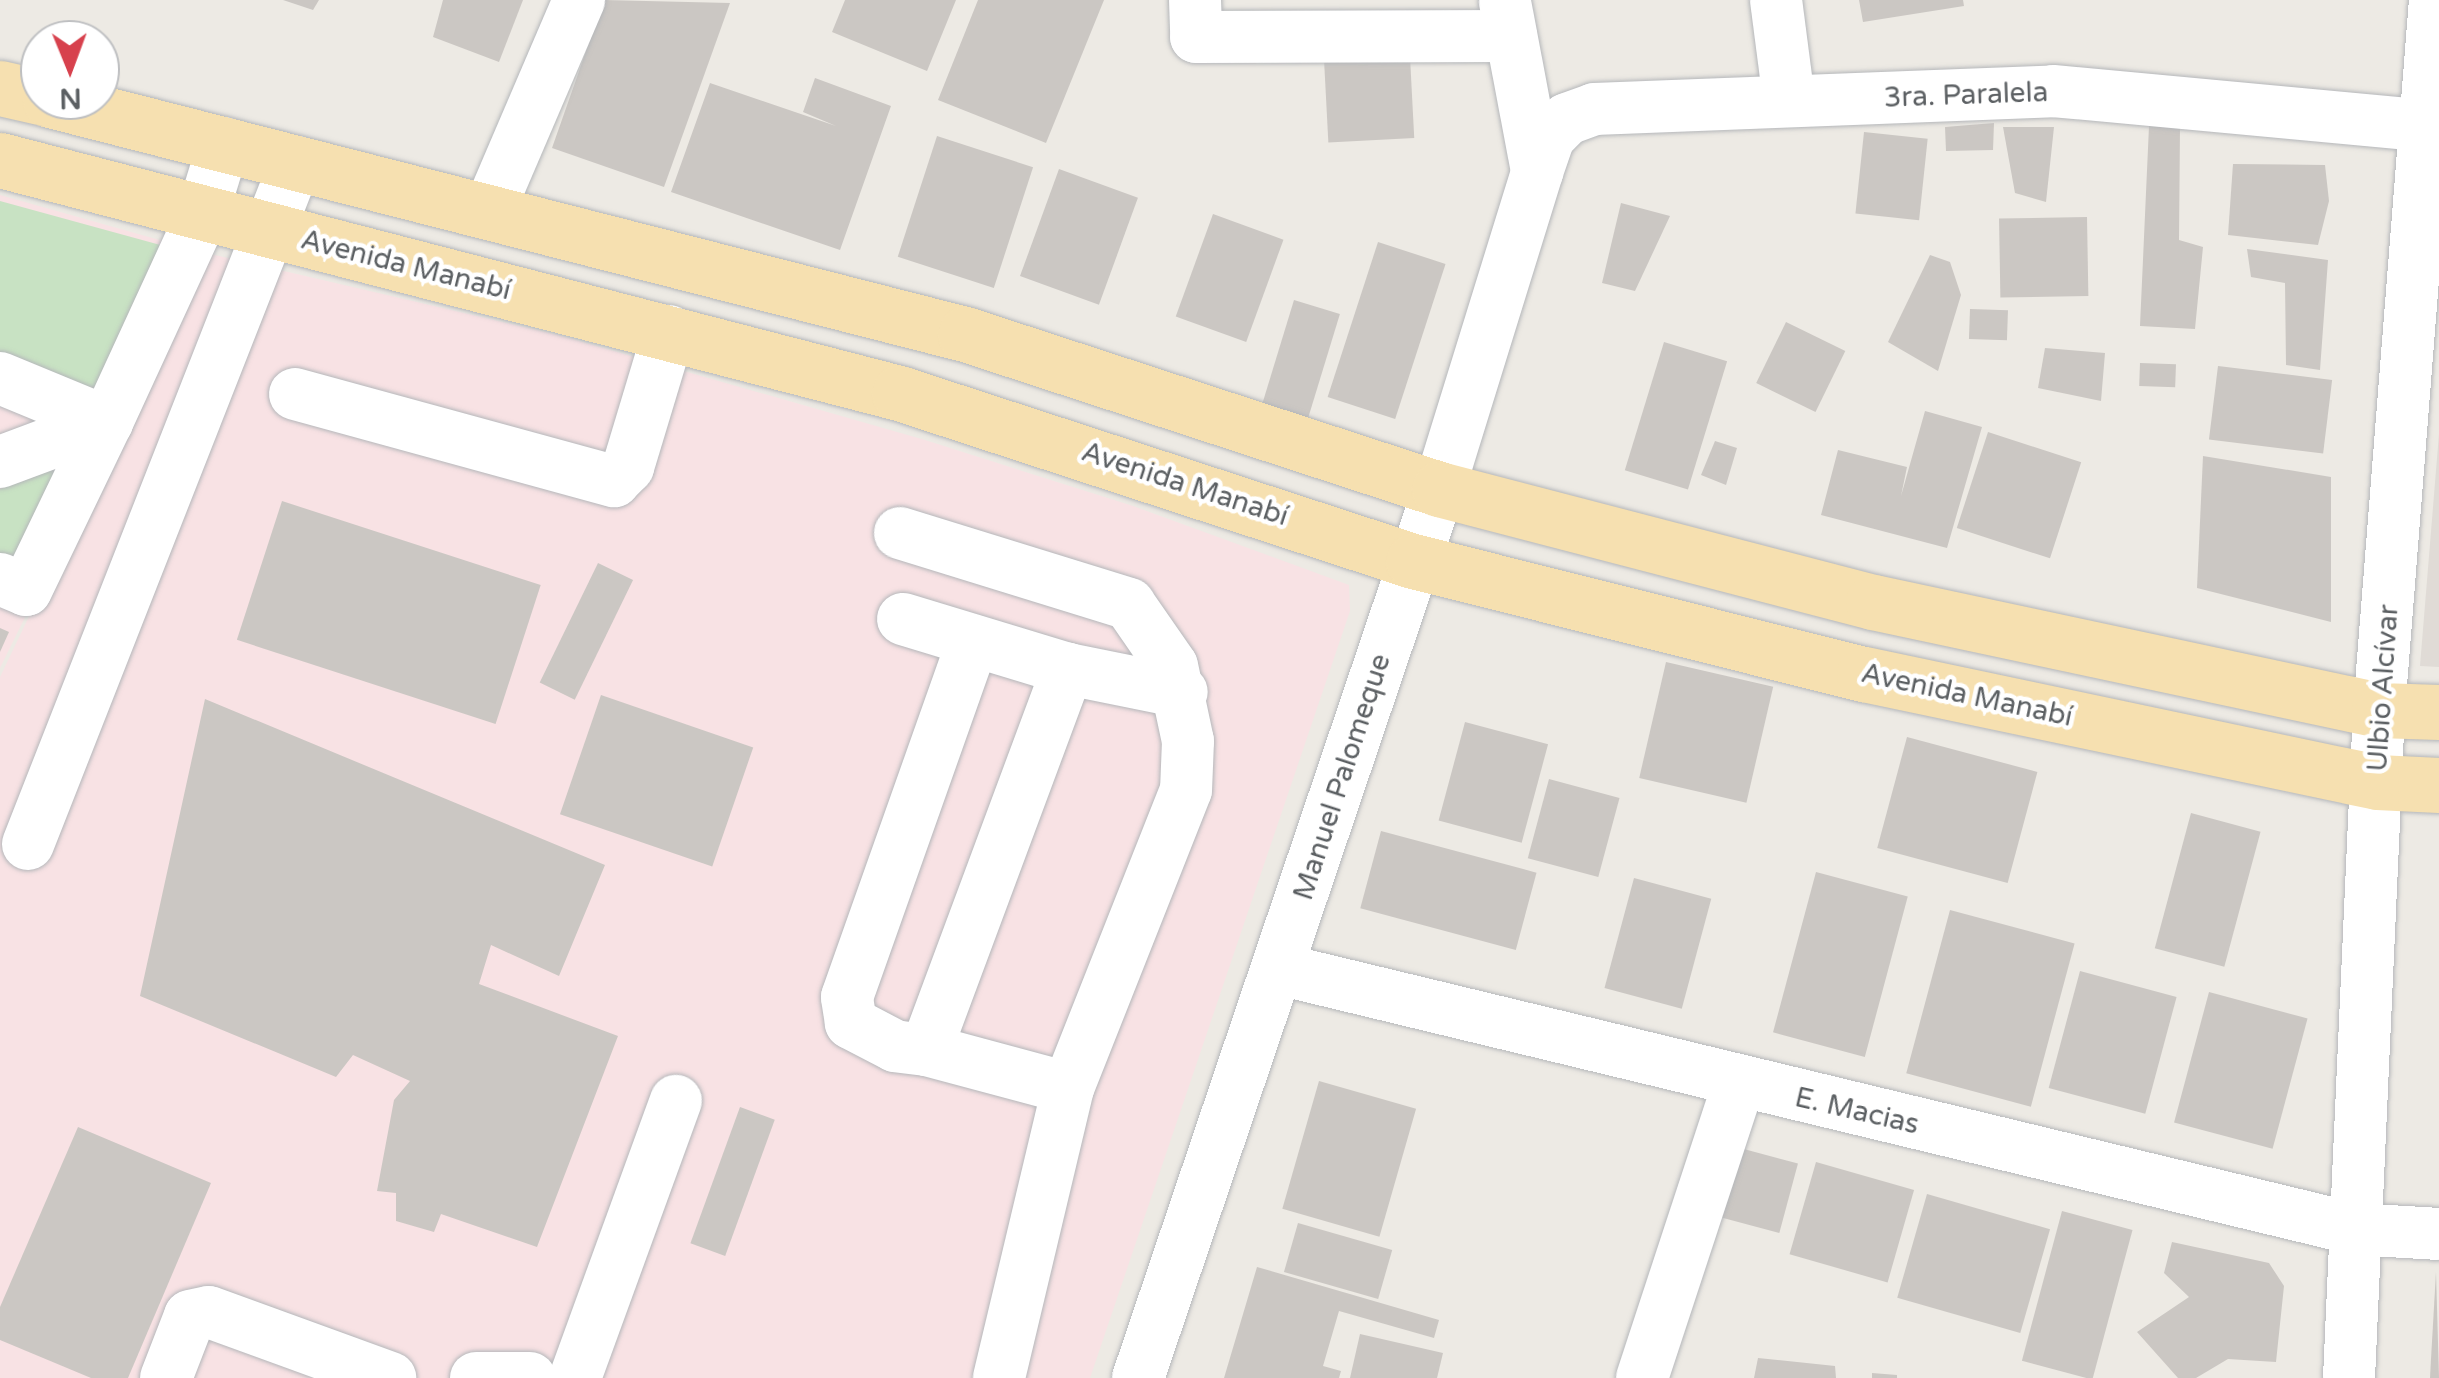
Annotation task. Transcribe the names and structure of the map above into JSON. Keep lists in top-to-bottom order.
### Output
{
  "streets": {
    "main road": ["Avenida Manabí"],
    "street": [
      "3ra. Paralela",
      "Ulbio Alcívar",
      "Manuel Palomeque",
      "E. Macias"
    ]
  },
  "crossings": [
    ["3ra. Paralela", "Ulbio Alcívar"],
    ["3ra. Paralela", "Manuel Palomeque"],
    ["Avenida Manabí", "Ulbio Alcívar"],
    ["Avenida Manabí", "Manuel Palomeque"],
    ["Ulbio Alcívar", "E. Macias"],
    ["Manuel Palomeque", "E. Macias"]
  ],
  "north": "bottom"
}
